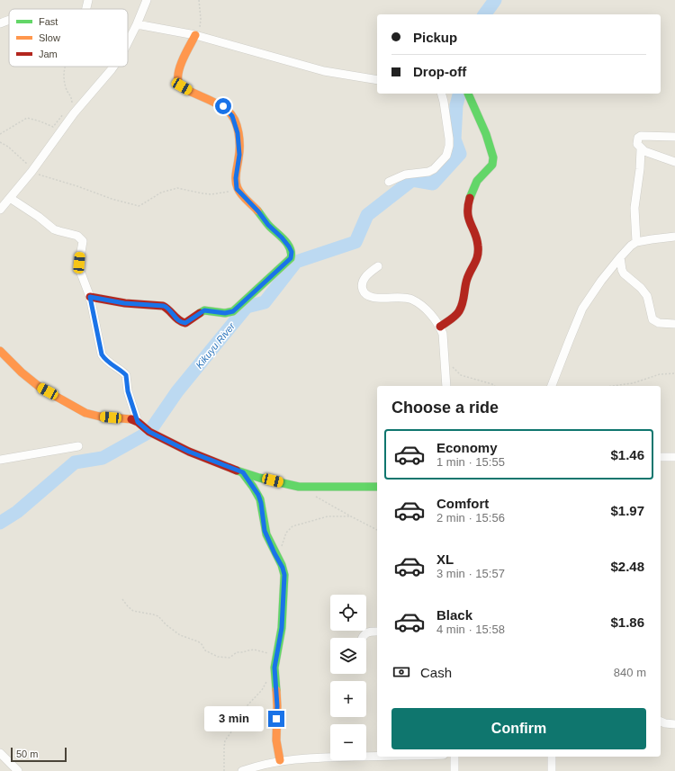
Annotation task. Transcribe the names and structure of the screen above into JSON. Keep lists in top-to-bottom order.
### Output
{
  "water": ["Kikuyu River"],
  "legend": ["Fast", "Slow", "Jam"],
  "scale_bar": "50 m",
  "page": {
    "banner": ["Pickup", "Drop-off"],
    "heading": "Choose a ride",
    "list": [
      {
        "name": "Economy",
        "note": "1 min · 15:55",
        "value": "$1.46"
      },
      {
        "name": "Comfort",
        "note": "2 min · 15:56",
        "value": "$1.97"
      },
      {
        "name": "XL",
        "note": "3 min · 15:57",
        "value": "$2.48"
      },
      {
        "name": "Black",
        "note": "4 min · 15:58",
        "value": "$1.86"
      }
    ],
    "map_buttons": ["+", "−"],
    "pay": ["Cash", "840 m"],
    "buttons": "Confirm",
    "bubble": "3 min",
    "scale": "50 m"
  }
}
